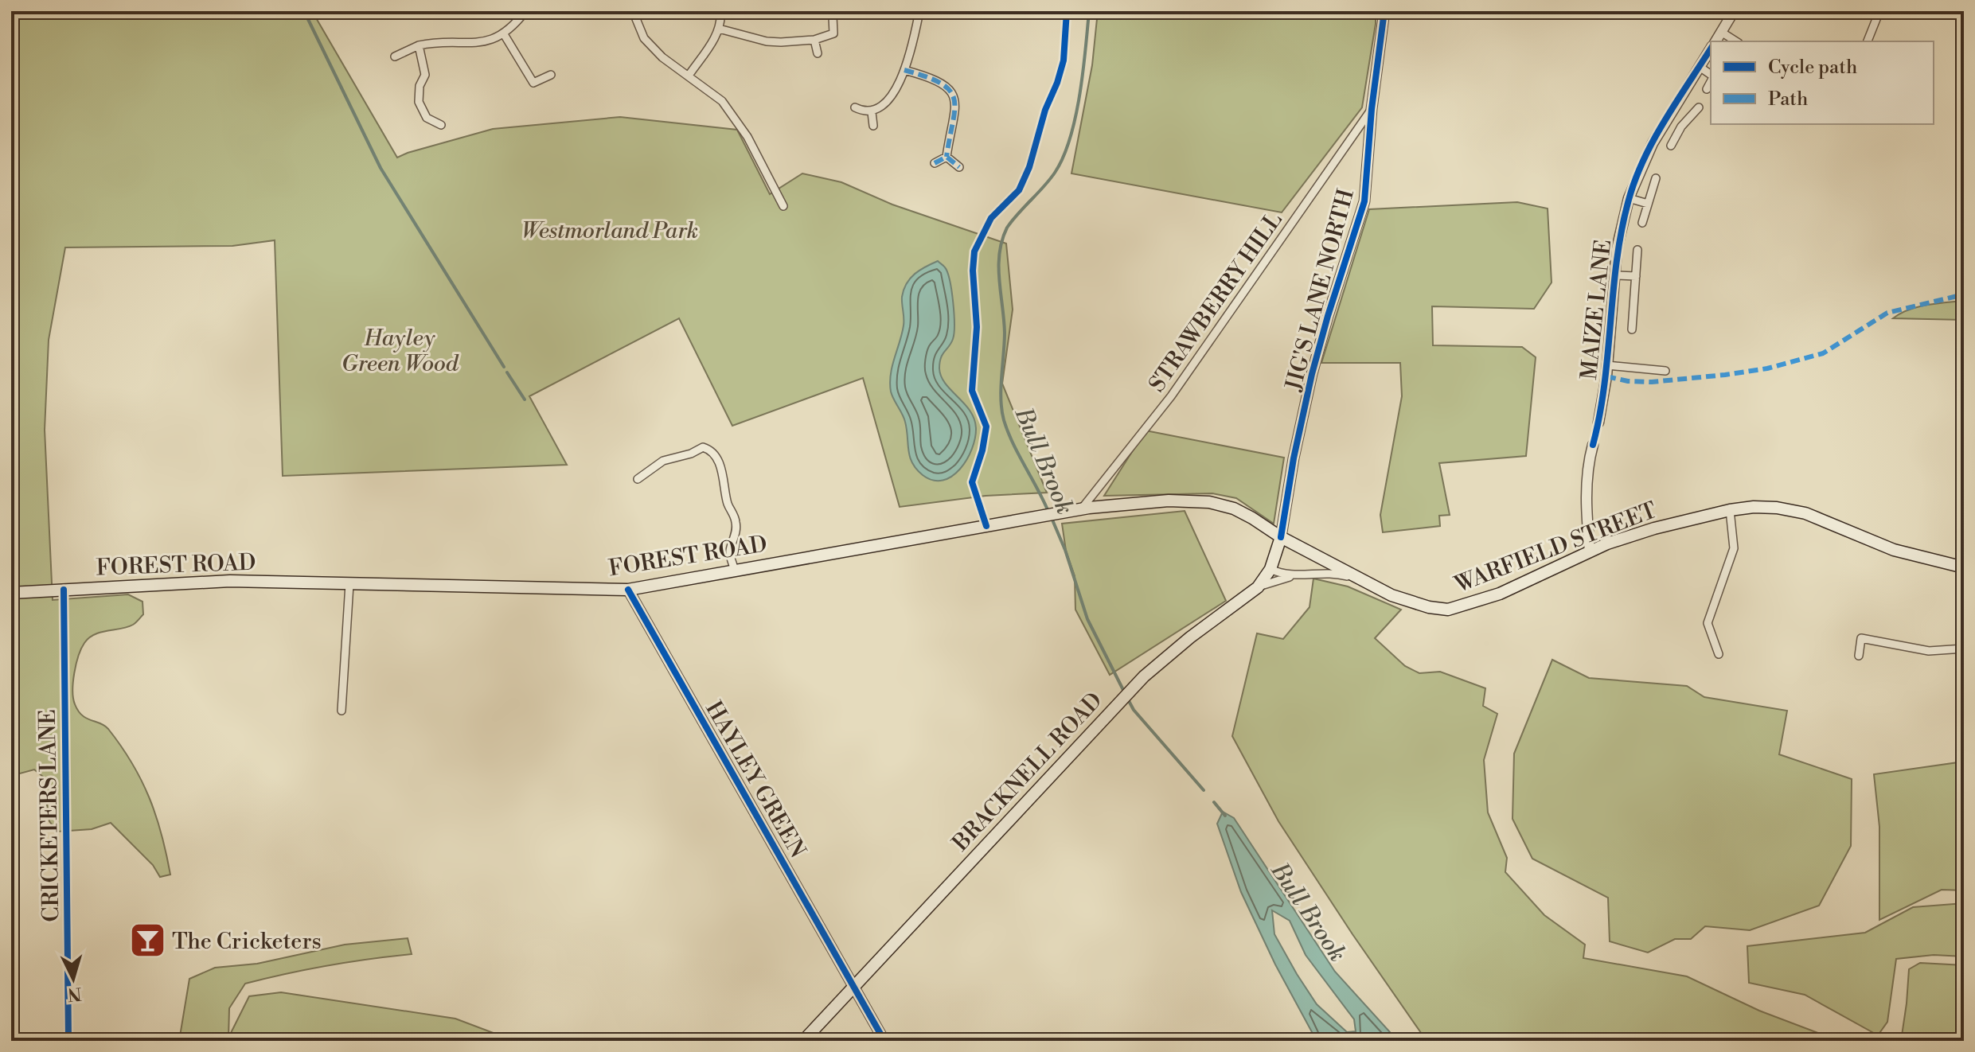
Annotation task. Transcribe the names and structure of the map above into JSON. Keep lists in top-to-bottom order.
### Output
{
  "streets": {
    "main road": ["WARFIELD STREET", "FOREST ROAD", "BRACKNELL ROAD"],
    "street": [
      "JIG'S LANE NORTH",
      "STRAWBERRY HILL",
      "MAIZE LANE",
      "HAYLEY GREEN",
      "CRICKETERS LANE"
    ]
  },
  "crossings": [
    ["JIG'S LANE NORTH", "STRAWBERRY HILL"],
    ["JIG'S LANE NORTH", "WARFIELD STREET"],
    ["JIG'S LANE NORTH", "FOREST ROAD"],
    ["JIG'S LANE NORTH", "BRACKNELL ROAD"],
    ["STRAWBERRY HILL", "FOREST ROAD"],
    ["WARFIELD STREET", "FOREST ROAD"],
    ["WARFIELD STREET", "BRACKNELL ROAD"],
    ["FOREST ROAD", "BRACKNELL ROAD"],
    ["FOREST ROAD", "HAYLEY GREEN"],
    ["FOREST ROAD", "CRICKETERS LANE"],
    ["BRACKNELL ROAD", "HAYLEY GREEN"]
  ],
  "water": ["Bull Brook"],
  "parks": ["Westmorland Park", "Hayley Green Wood"],
  "places": {
    "bar": ["The Cricketers"]
  },
  "legend": ["Cycle path", "Path"],
  "north": "bottom"
}
